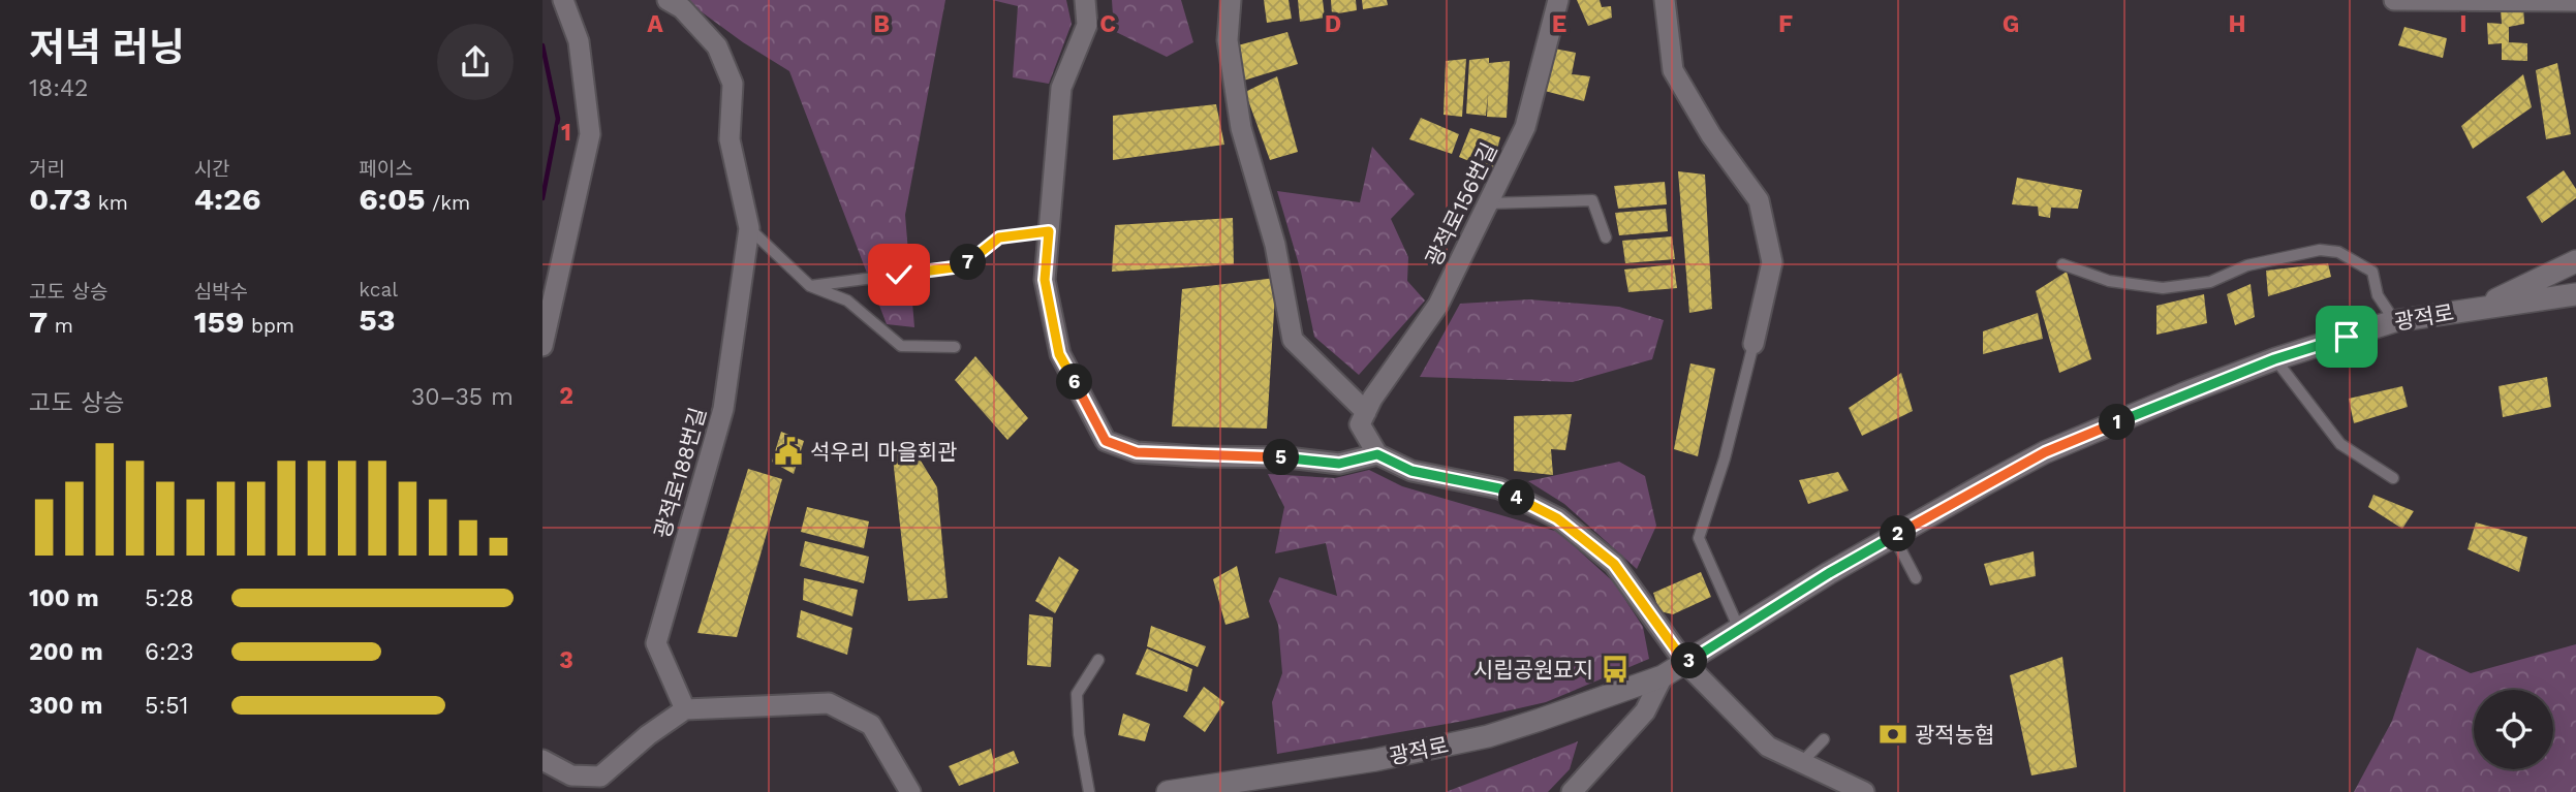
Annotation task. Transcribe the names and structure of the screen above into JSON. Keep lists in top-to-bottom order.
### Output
{
  "streets": {
    "main road": ["광적로"],
    "street": ["광적로156번길", "광적로188번길"]
  },
  "places": {
    "public building": ["석우리 마을회관"],
    "bus stop": ["시립공원묘지"],
    "bank": ["광적농협"]
  },
  "page": {
    "heading": ["저녁 러닝", "18:42"],
    "stats": [
      ["거리", "0.73 km"],
      ["시간", "4:26"],
      ["페이스", "6:05 /km"],
      ["고도 상승", "7 m"],
      ["심박수", "159 bpm"],
      ["kcal", "53"]
    ],
    "pins": [
      "7",
      "6",
      "1",
      "5",
      "4",
      "2",
      "3"
    ],
    "chart": ["고도 상승", "30–35 m"],
    "list": [
      {
        "name": "100 m",
        "note": "5:28"
      },
      {
        "name": "200 m",
        "note": "6:23"
      },
      {
        "name": "300 m",
        "note": "5:51"
      }
    ]
  },
  "grid": {
    "columns": [
      "A",
      "B",
      "C",
      "D",
      "E",
      "F",
      "G",
      "H",
      "I"
    ],
    "rows": ["1", "2", "3"]
  }
}
